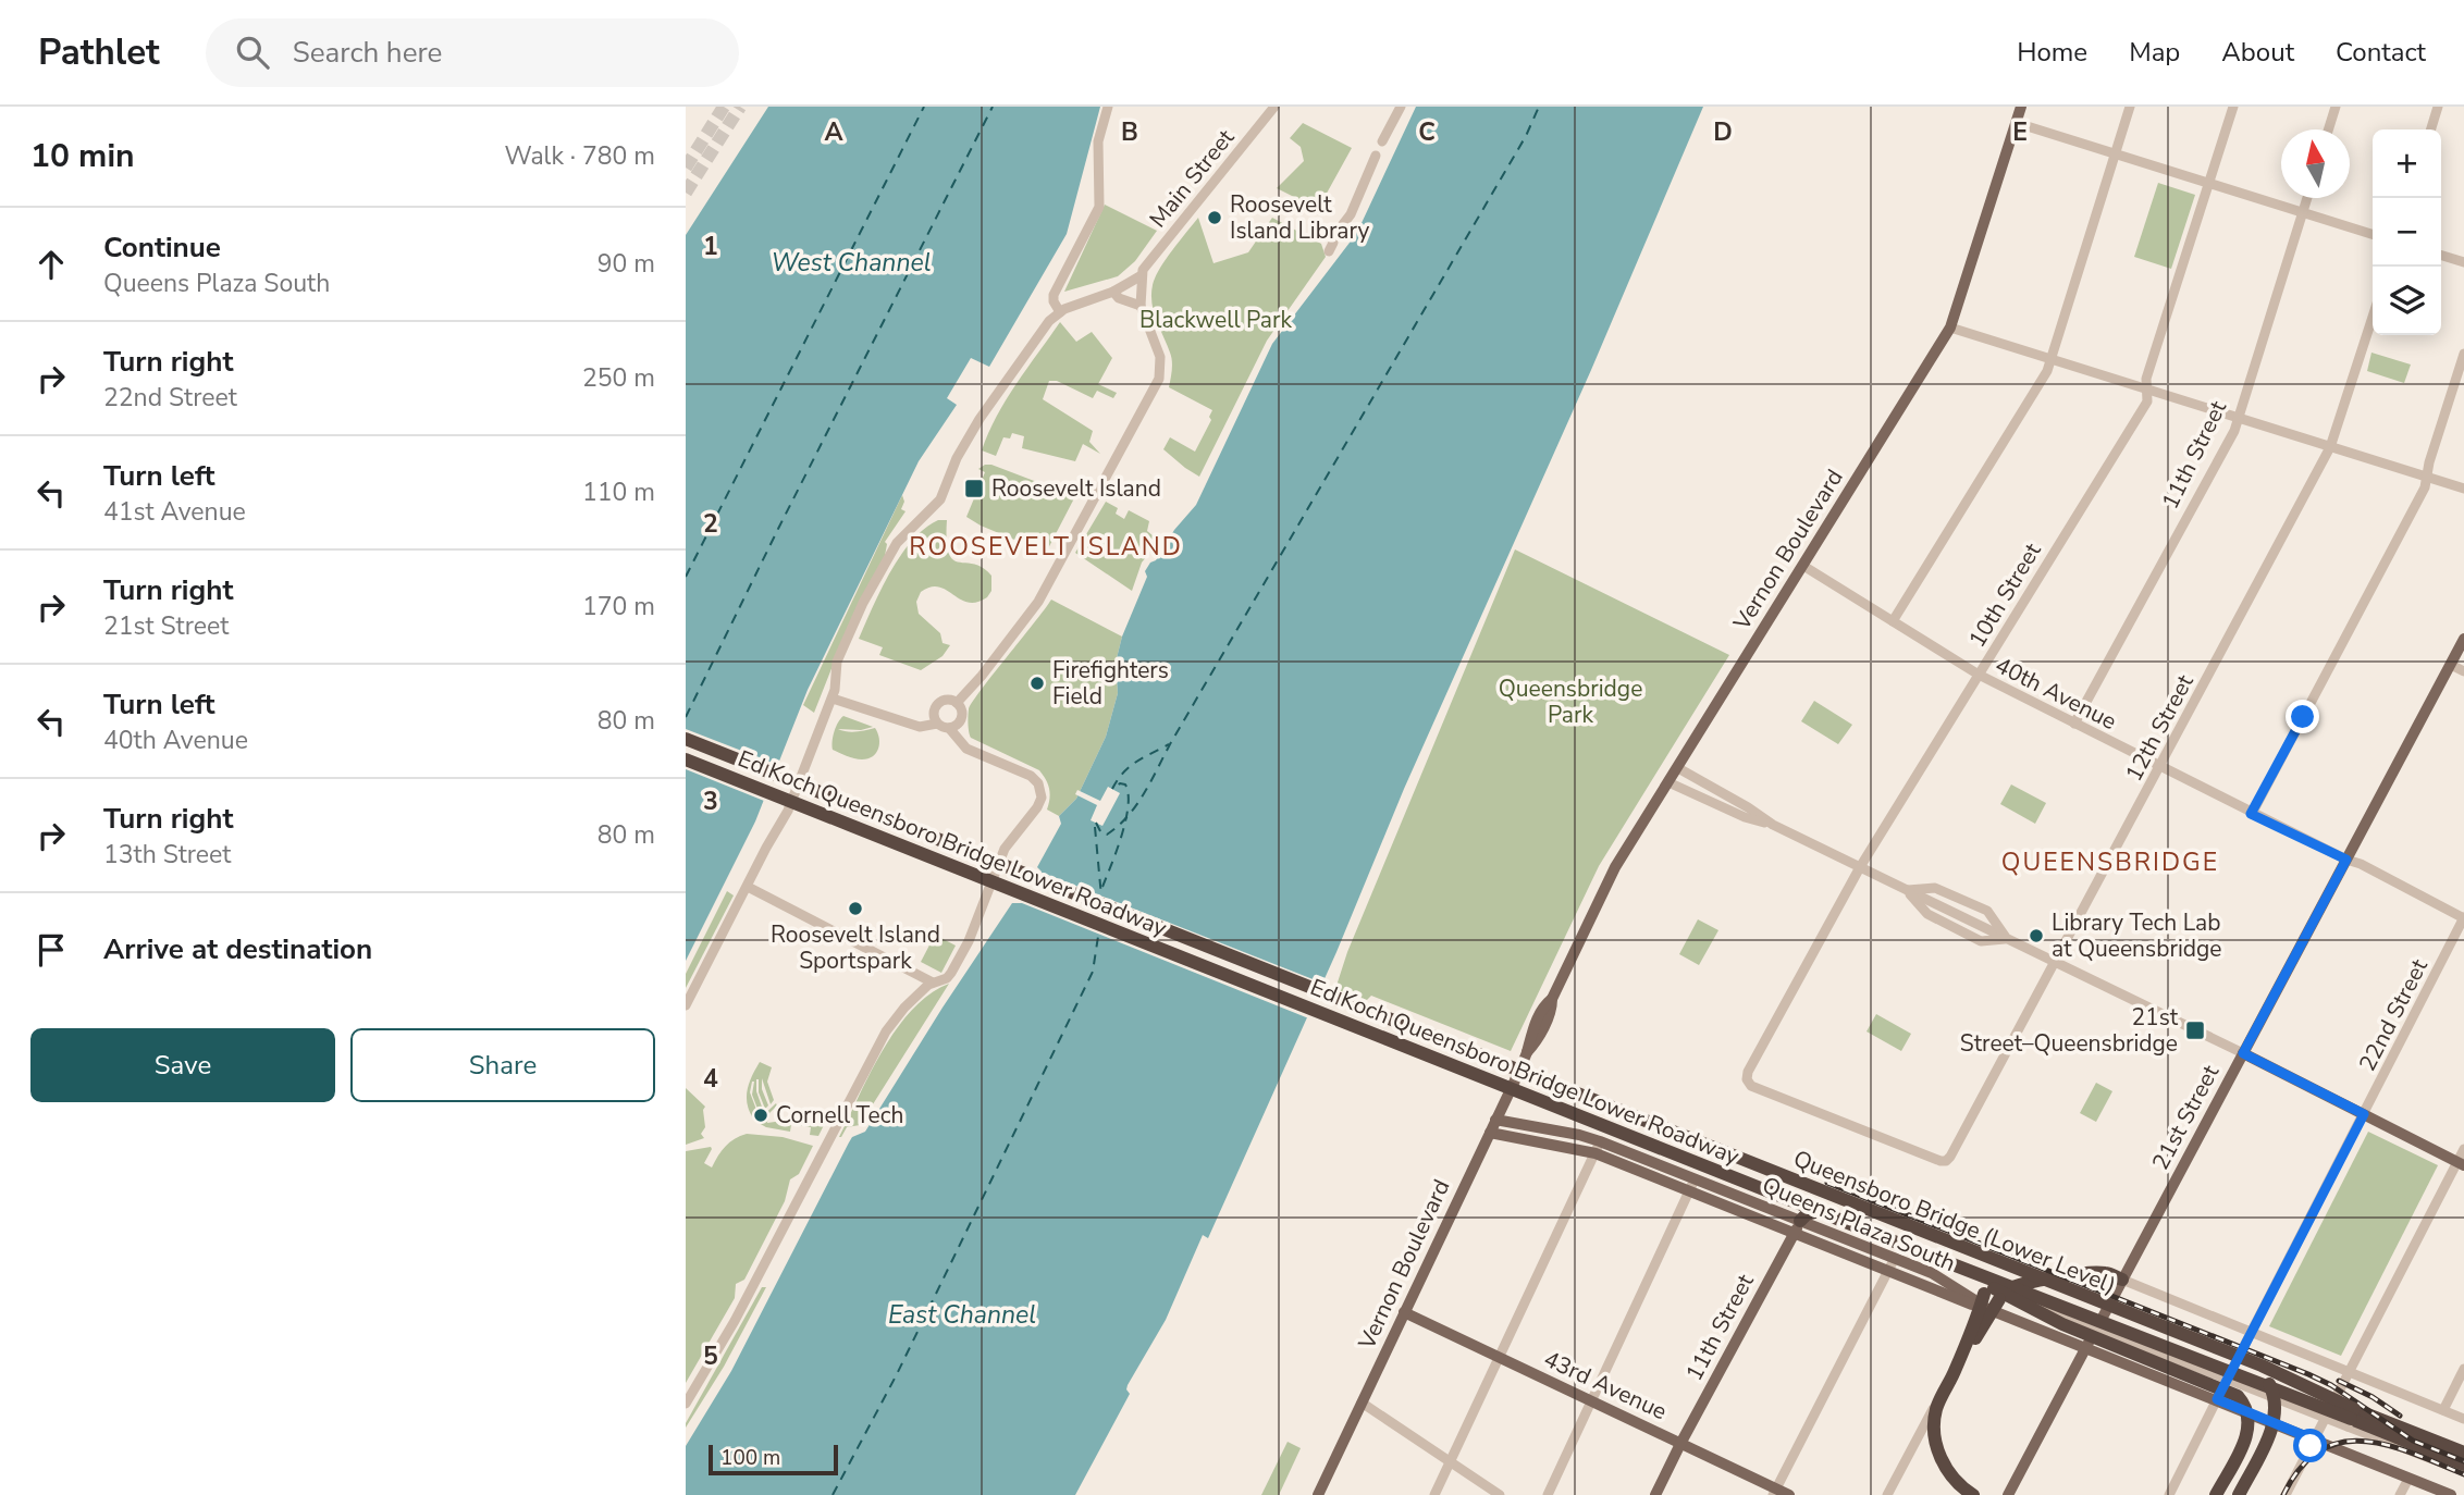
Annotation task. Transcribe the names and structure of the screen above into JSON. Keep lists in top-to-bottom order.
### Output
{
  "streets": {
    "highway": ["Ed Koch Queensboro Bridge Lower Roadway", "Queensboro Bridge (Lower Level)"],
    "main road": [
      "11th Street",
      "Vernon Boulevard",
      "21st Street",
      "Queens Plaza South",
      "43rd Avenue"
    ],
    "street": [
      "Main Street",
      "10th Street",
      "40th Avenue",
      "12th Street",
      "22nd Street"
    ]
  },
  "crossings": [
    ["11th Street", "40th Avenue"],
    ["11th Street", "Queens Plaza South"],
    ["11th Street", "43rd Avenue"],
    ["Vernon Boulevard", "40th Avenue"],
    ["Vernon Boulevard", "Queens Plaza South"],
    ["Vernon Boulevard", "43rd Avenue"],
    ["10th Street", "40th Avenue"],
    ["10th Street", "12th Street"],
    ["40th Avenue", "12th Street"],
    ["40th Avenue", "22nd Street"],
    ["40th Avenue", "21st Street"],
    ["Ed Koch Queensboro Bridge Lower Roadway", "Queensboro Bridge (Lower Level)"],
    ["22nd Street", "Queens Plaza South"],
    ["21st Street", "Queens Plaza South"]
  ],
  "districts": ["ROOSEVELT ISLAND", "QUEENSBRIDGE"],
  "water": ["West Channel", "East Channel"],
  "parks": ["Blackwell Park", "Queensbridge Park"],
  "places": {
    "other": [
      "Roosevelt Island Library",
      "Firefighters Field",
      "Roosevelt Island Sportspark",
      "Library Tech Lab at Queensbridge",
      "Cornell Tech"
    ],
    "transit": ["Roosevelt Island", "21st Street–Queensbridge"]
  },
  "scale_bar": "100 m",
  "north": "top",
  "page": {
    "header": "Pathlet",
    "search": "Search here",
    "nav": [
      "Home",
      "Map",
      "About",
      "Contact"
    ],
    "heading": ["10 min", "Walk · 780 m"],
    "map_buttons": ["+", "−"],
    "list": [
      ["Continue", "Queens Plaza South", "90 m"],
      ["Turn right", "22nd Street", "250 m"],
      ["Turn left", "41st Avenue", "110 m"],
      ["Turn right", "21st Street", "170 m"],
      ["Turn left", "40th Avenue", "80 m"],
      ["Turn right", "13th Street", "80 m"],
      "Arrive at destination"
    ],
    "buttons": ["Save", "Share"],
    "scale": "100 m"
  },
  "grid": {
    "columns": [
      "A",
      "B",
      "C",
      "D",
      "E"
    ],
    "rows": [
      "1",
      "2",
      "3",
      "4",
      "5"
    ]
  }
}
